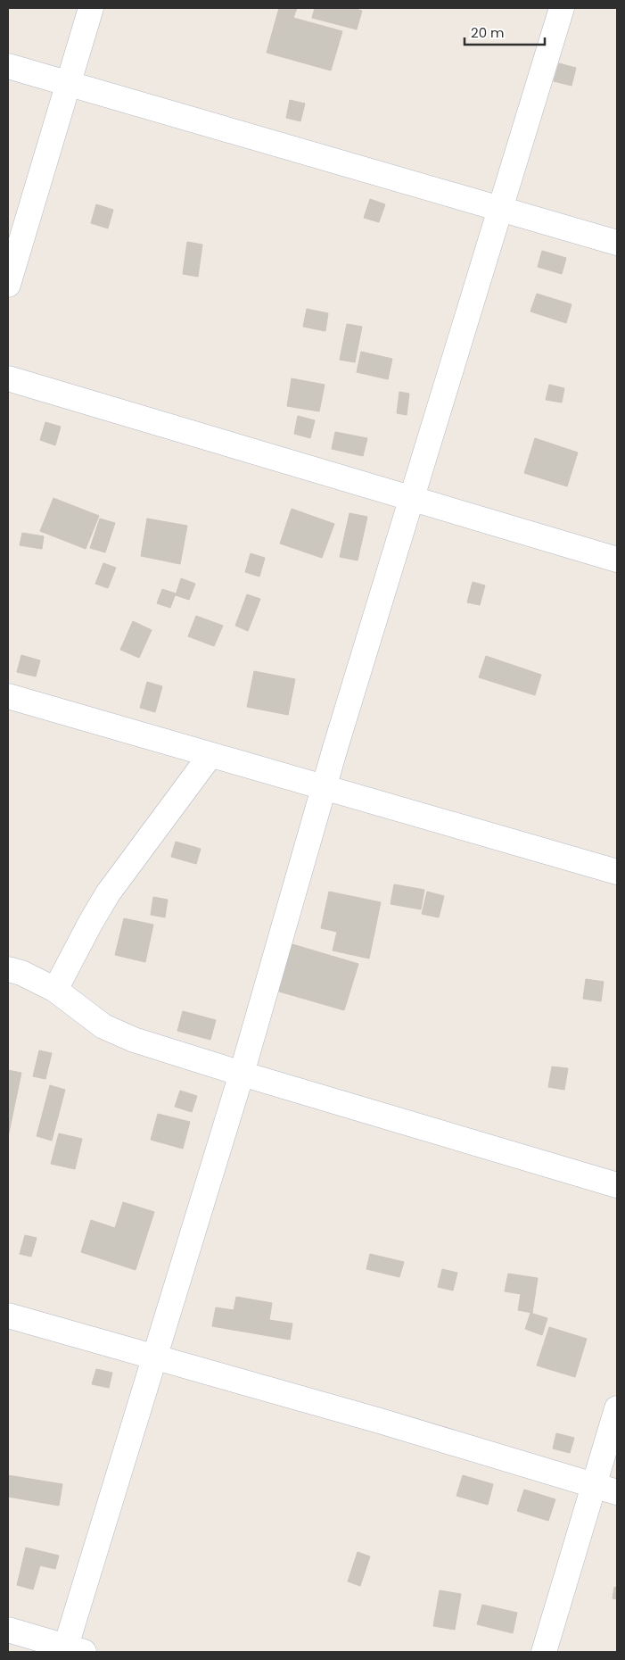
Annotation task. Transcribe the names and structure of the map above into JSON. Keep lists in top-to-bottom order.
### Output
{
  "scale_bar": "20 m"
}
